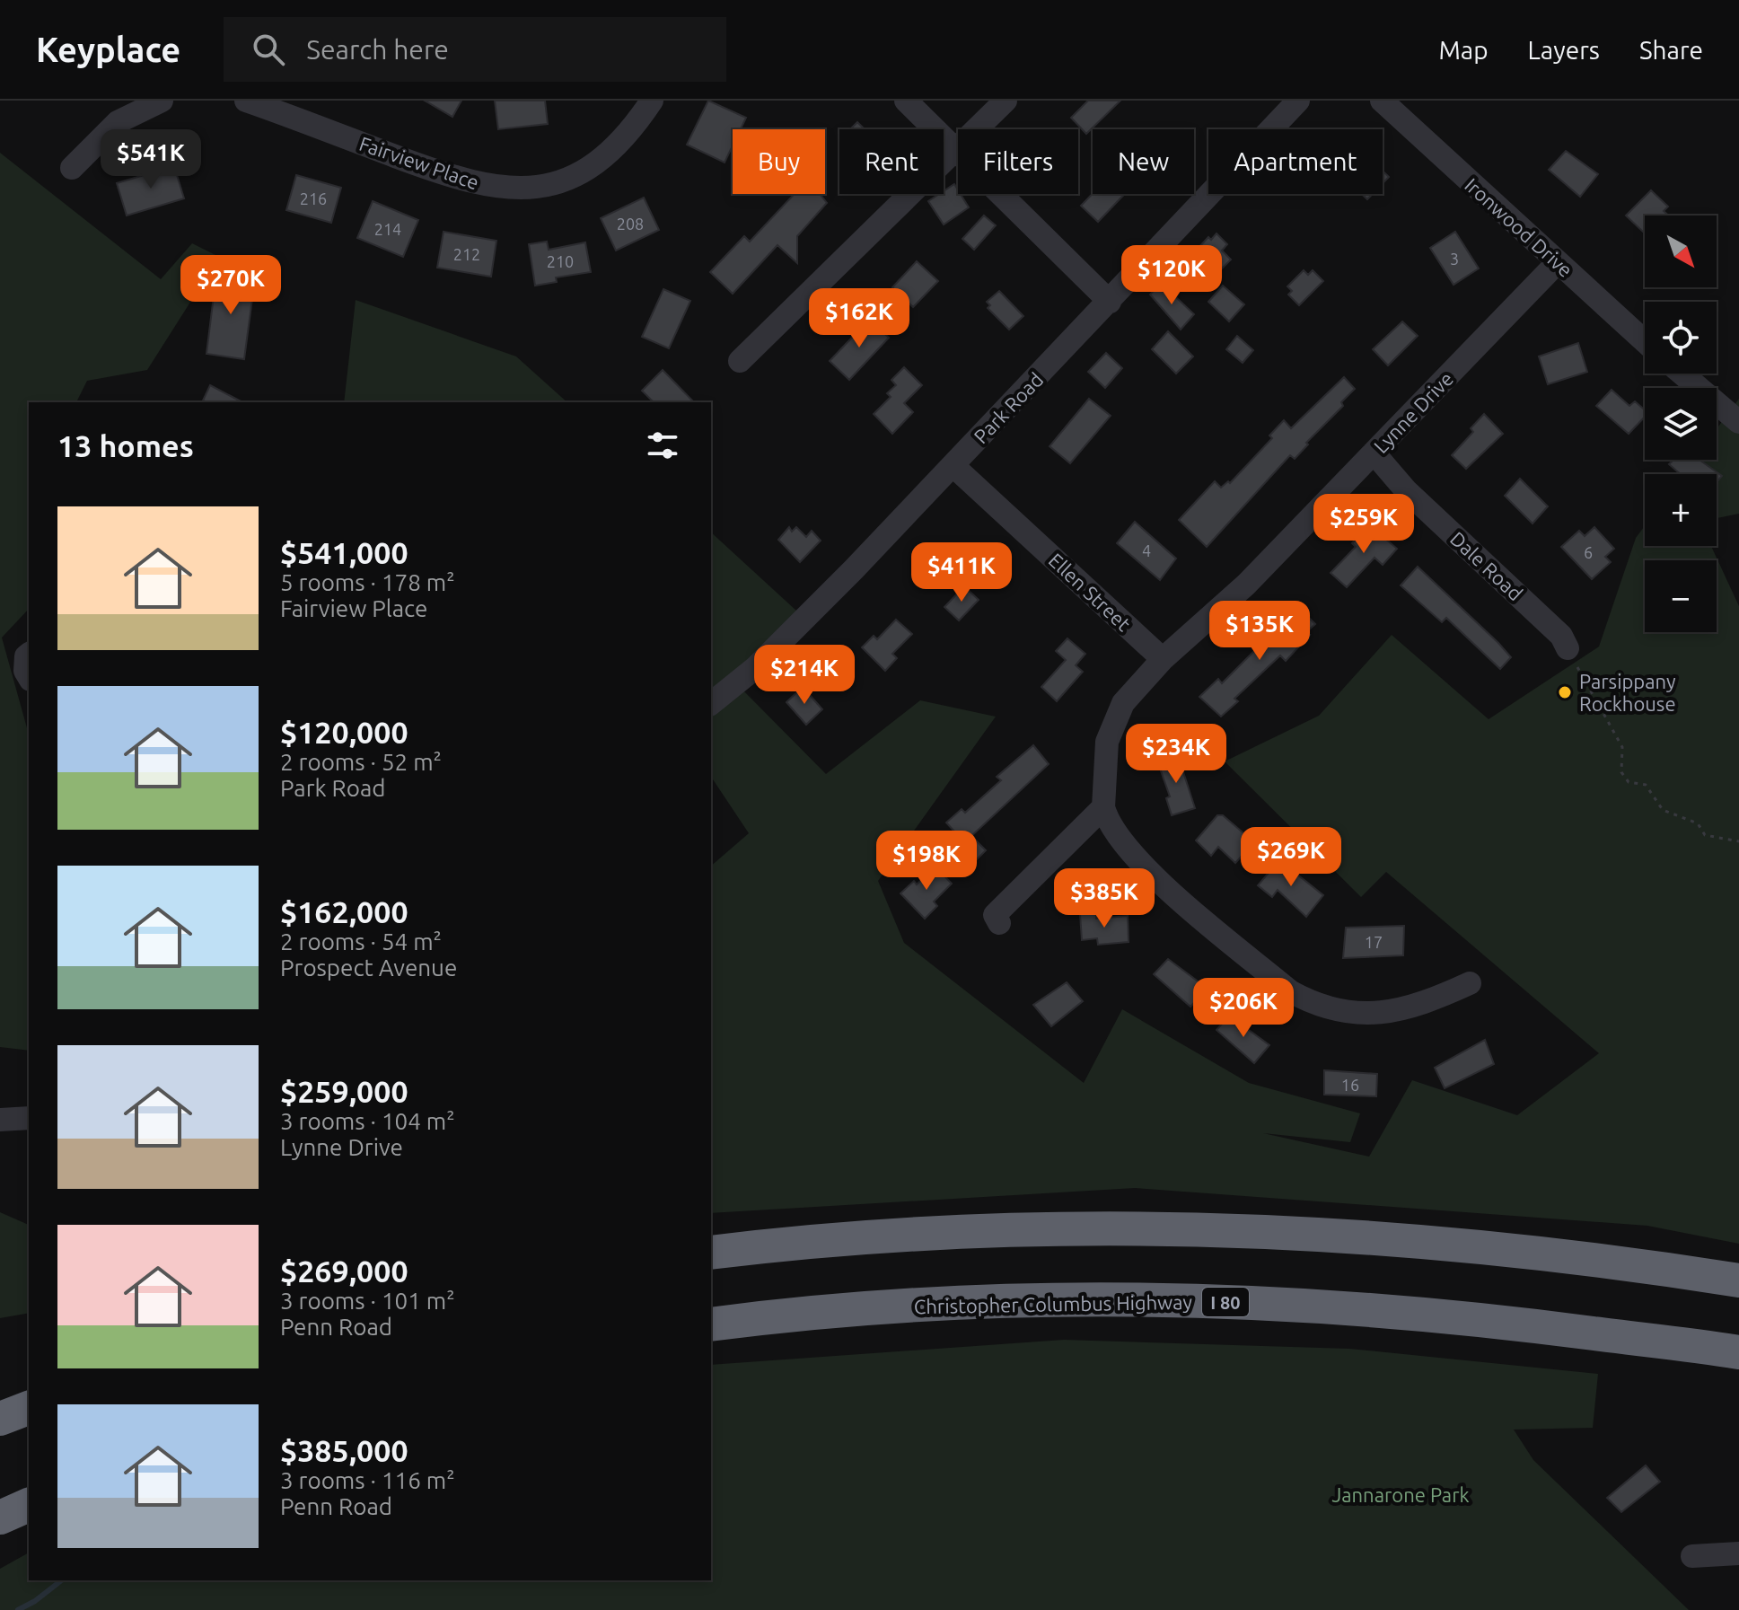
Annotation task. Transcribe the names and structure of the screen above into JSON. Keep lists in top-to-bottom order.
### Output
{
  "streets": {
    "highway": ["I 80", "Christopher Columbus Highway"],
    "street": [
      "Fairview Place",
      "Ironwood Drive",
      "Park Road",
      "Lynne Drive",
      "Dale Road",
      "Ellen Street"
    ]
  },
  "crossings": [
    ["Ironwood Drive", "Lynne Drive"],
    ["Park Road", "Ellen Street"],
    ["Lynne Drive", "Dale Road"],
    ["Lynne Drive", "Ellen Street"]
  ],
  "parks": ["Jannarone Park"],
  "places": ["Parsippany Rockhouse"],
  "house_numbers": [
    "216",
    "208",
    "214",
    "212",
    "3",
    "210",
    "4",
    "6",
    "17",
    "16"
  ],
  "north": "bottom right",
  "page": {
    "header": "Keyplace",
    "search": "Search here",
    "nav": ["Map", "Layers", "Share"],
    "price": [
      "$541K",
      "$120K",
      "$270K",
      "$162K",
      "$259K",
      "$411K",
      "$135K",
      "$214K",
      "$234K",
      "$269K",
      "$198K",
      "$385K",
      "$206K"
    ],
    "chip": [
      "Buy",
      "Rent",
      "Filters",
      "New",
      "Apartment"
    ],
    "map_buttons": ["+", "−"],
    "heading": "13 homes",
    "list": [
      {
        "name": "$541,000",
        "note": "5 rooms · 178 m² · Fairview Place"
      },
      {
        "name": "$120,000",
        "note": "2 rooms · 52 m² · Park Road"
      },
      {
        "name": "$162,000",
        "note": "2 rooms · 54 m² · Prospect Avenue"
      },
      {
        "name": "$259,000",
        "note": "3 rooms · 104 m² · Lynne Drive"
      },
      {
        "name": "$269,000",
        "note": "3 rooms · 101 m² · Penn Road"
      },
      {
        "name": "$385,000",
        "note": "3 rooms · 116 m² · Penn Road"
      }
    ]
  }
}
